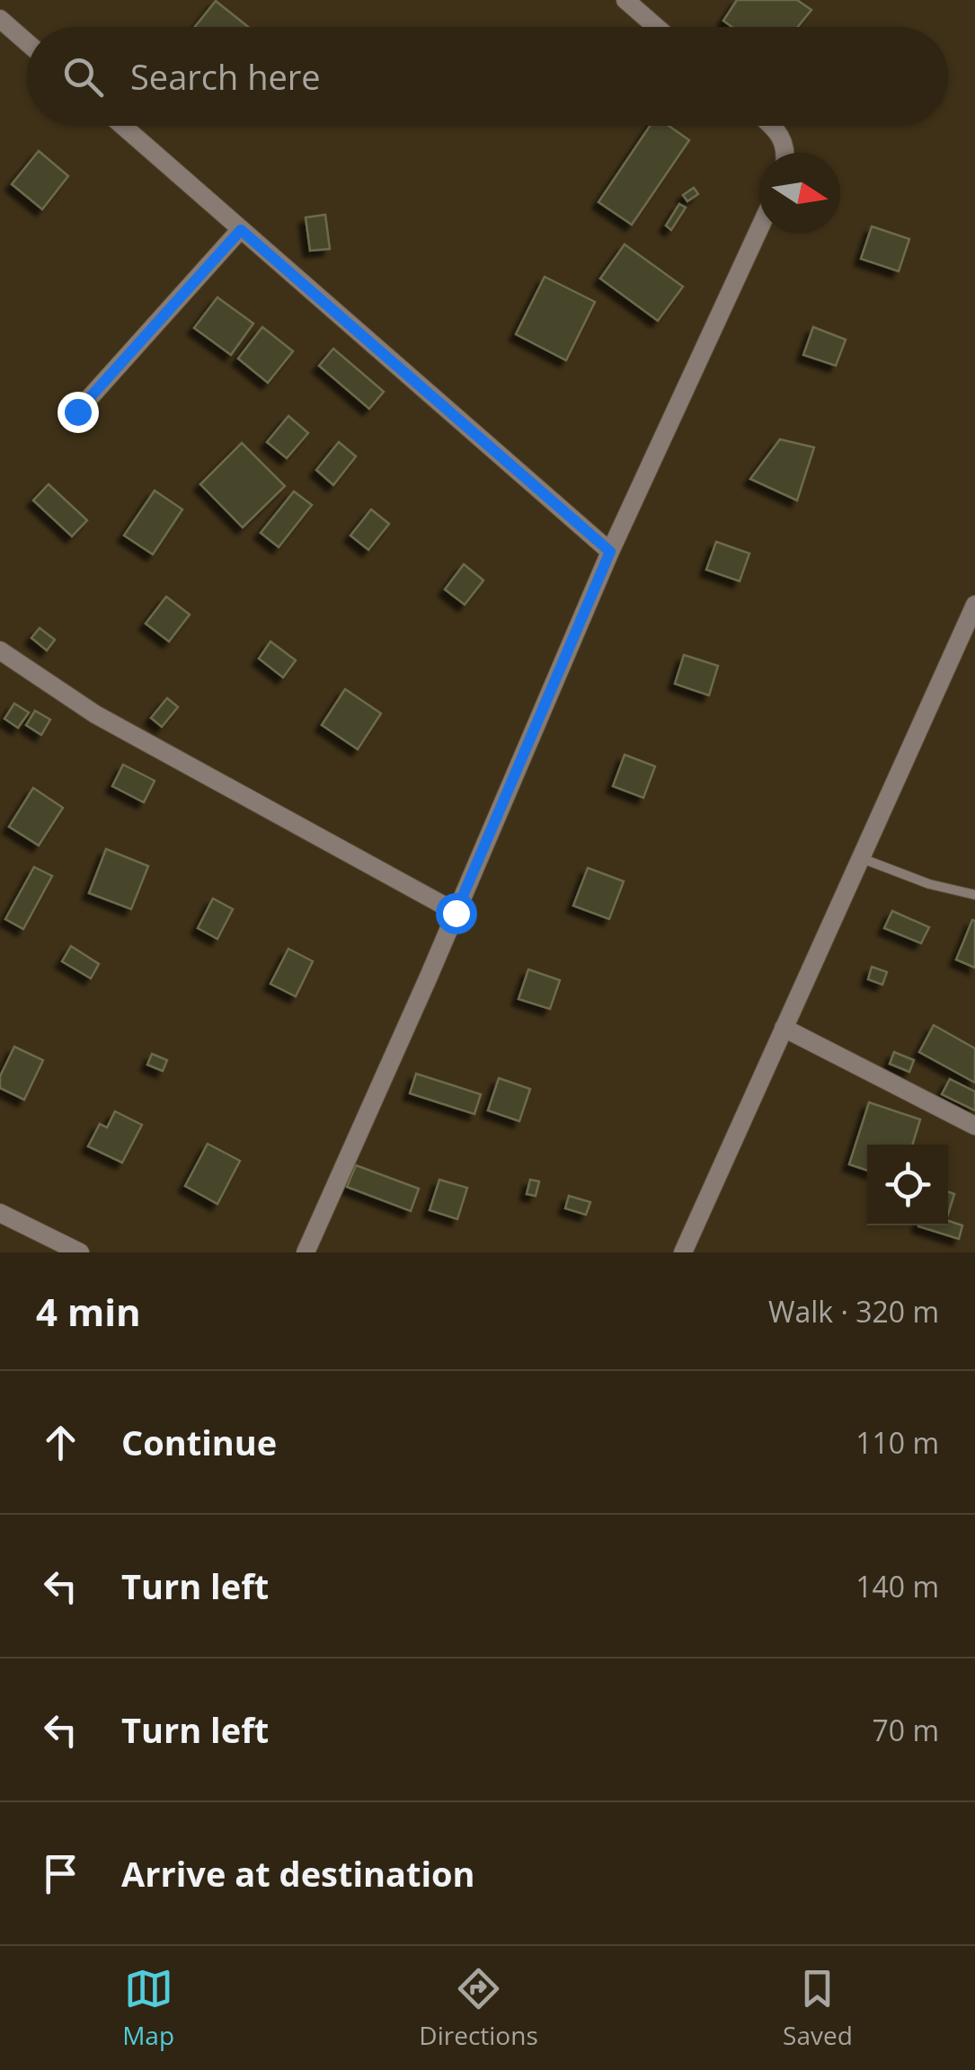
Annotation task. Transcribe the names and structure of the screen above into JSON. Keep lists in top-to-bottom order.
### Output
{
  "north": "right",
  "page": {
    "search": "Search here",
    "heading": ["4 min", "Walk · 320 m"],
    "list": [
      ["Continue", "110 m"],
      ["Turn left", "140 m"],
      ["Turn left", "70 m"],
      "Arrive at destination"
    ],
    "nav": ["Map", "Directions", "Saved"]
  }
}
